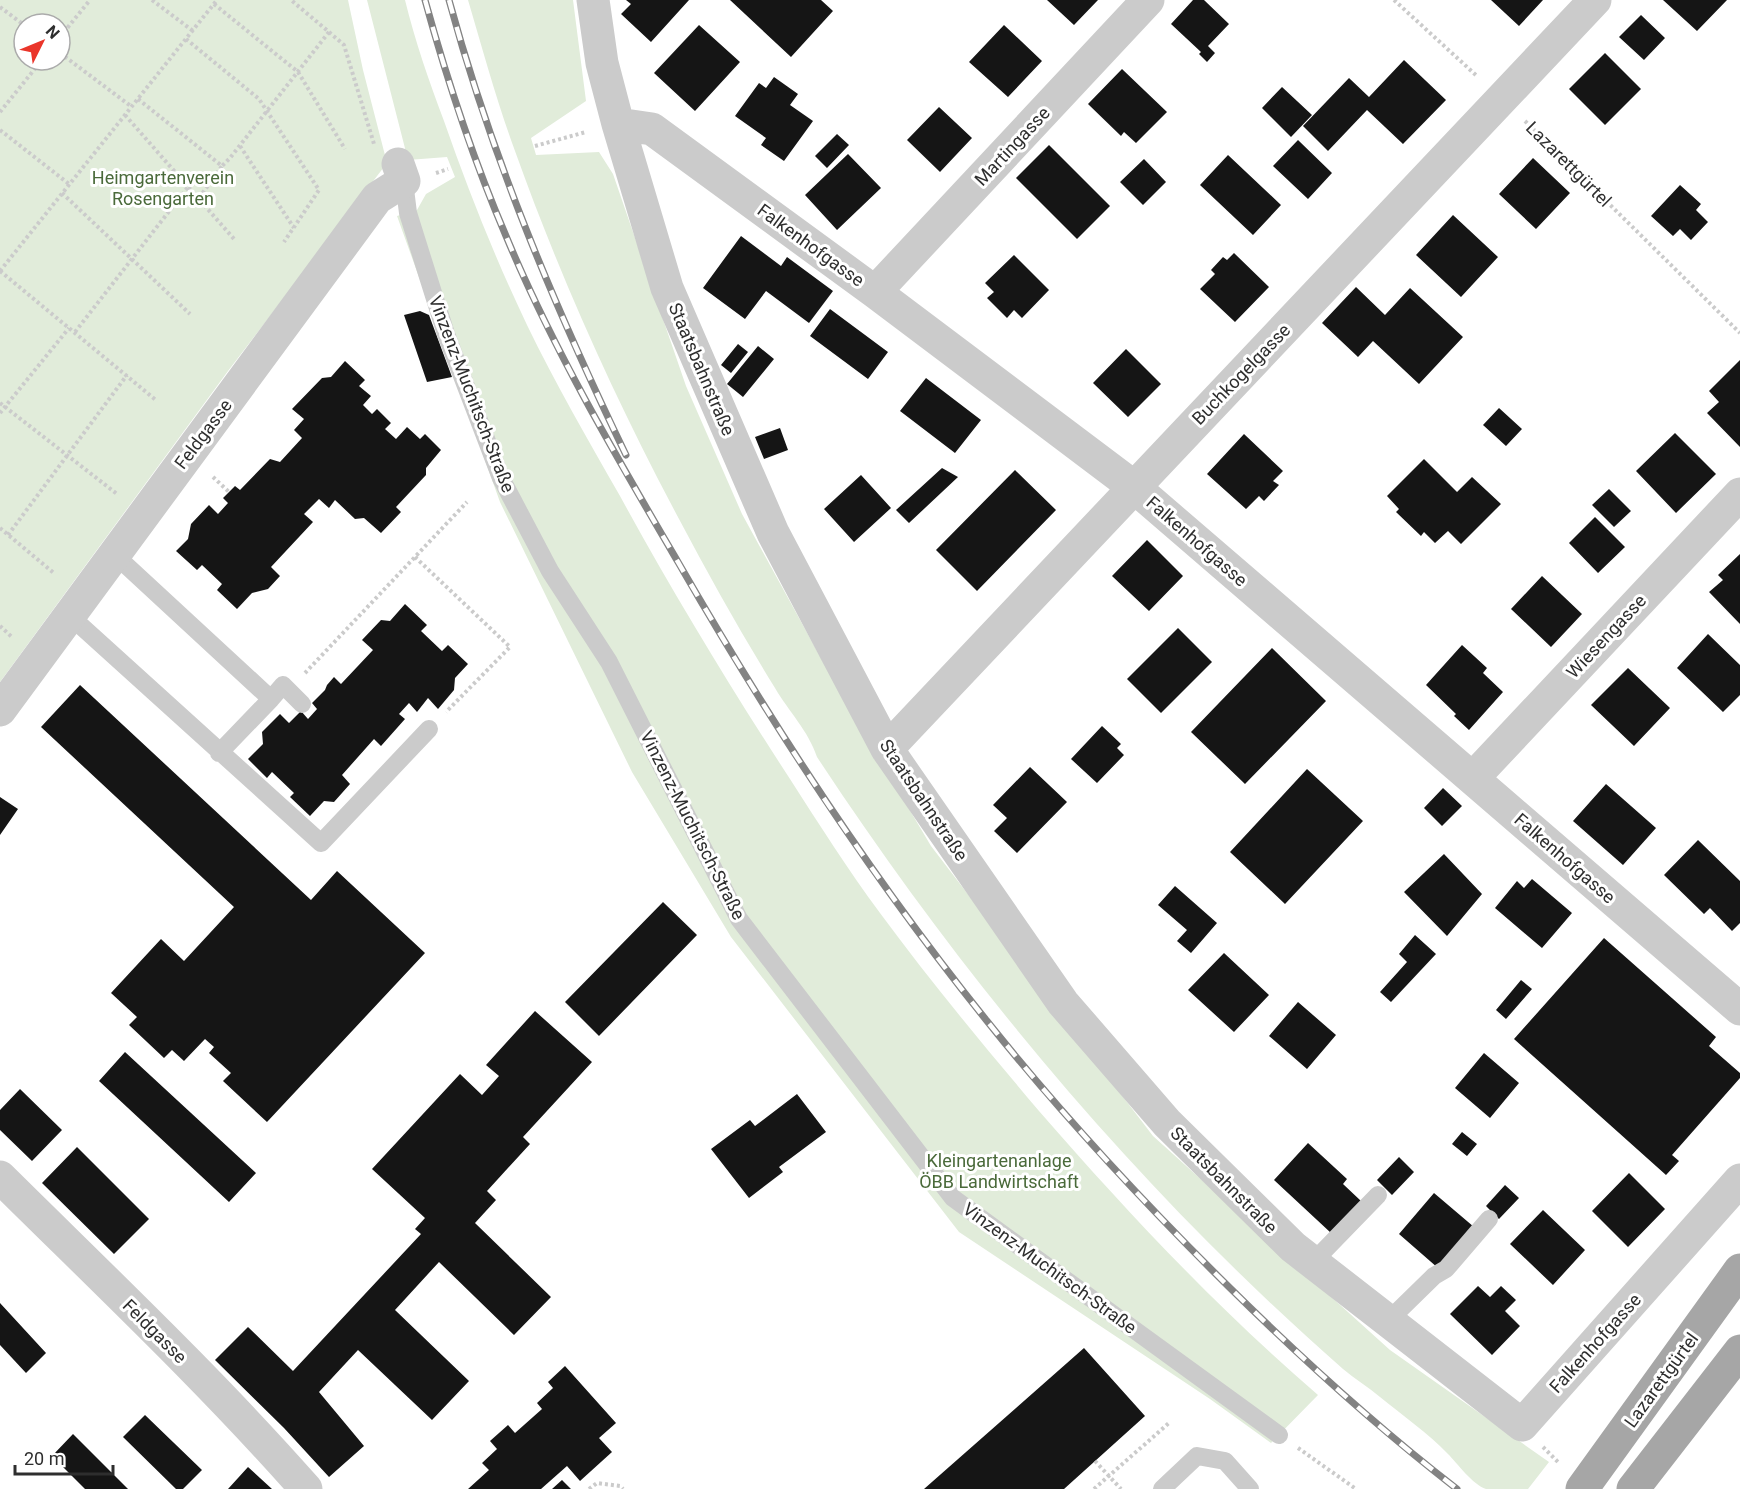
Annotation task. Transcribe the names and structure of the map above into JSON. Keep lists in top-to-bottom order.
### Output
{
  "streets": {
    "main road": ["Lazarettgürtel"],
    "street": [
      "Martingasse",
      "Falkenhofgasse",
      "Staatsbahnstraße",
      "Buchkogelgasse",
      "Feldgasse",
      "Wiesengasse"
    ],
    "lane": ["Vinzenz-Muchitsch-Straße"]
  },
  "crossings": [
    ["Martingasse", "Falkenhofgasse"],
    ["Lazarettgürtel", "Buchkogelgasse"],
    ["Falkenhofgasse", "Staatsbahnstraße"],
    ["Falkenhofgasse", "Buchkogelgasse"],
    ["Falkenhofgasse", "Wiesengasse"],
    ["Staatsbahnstraße", "Buchkogelgasse"],
    ["Vinzenz-Muchitsch-Straße", "Feldgasse"]
  ],
  "parks": ["Heimgartenverein Rosengarten", "Kleingartenanlage ÖBB Landwirtschaft"],
  "scale_bar": "20 m",
  "north": "top right"
}
